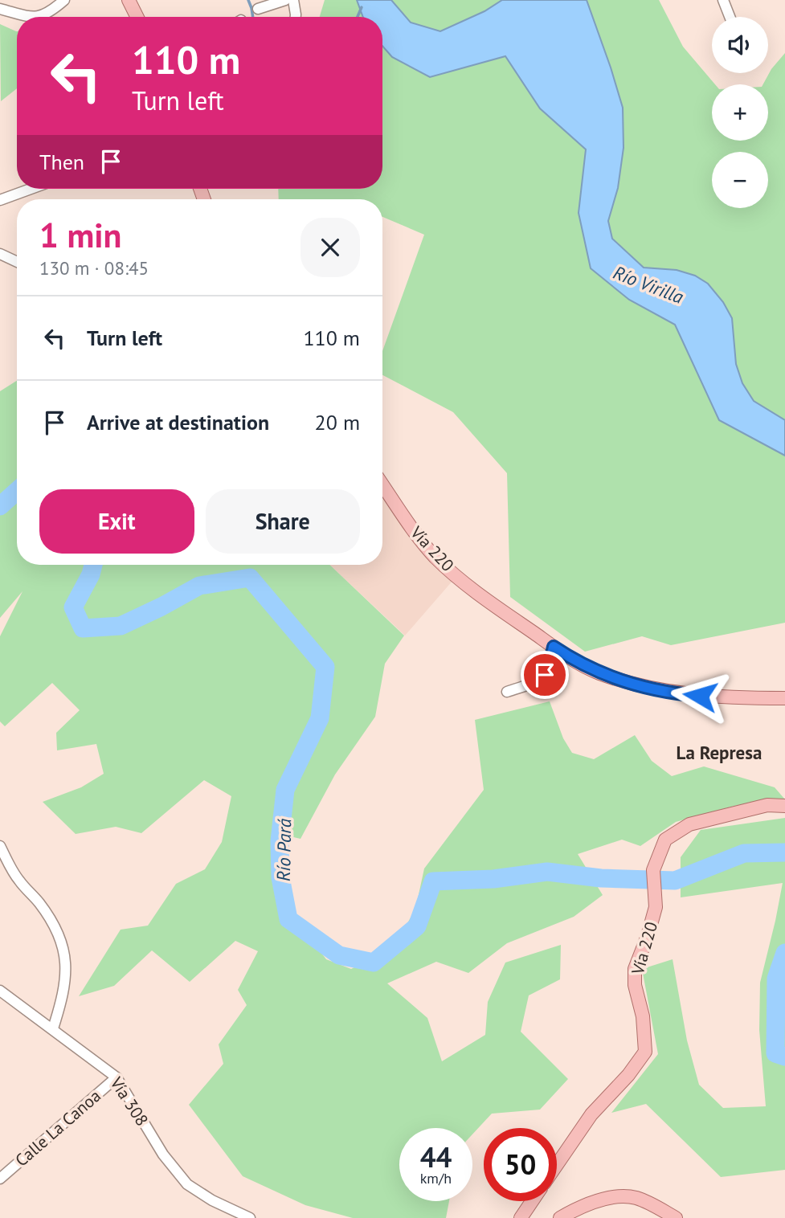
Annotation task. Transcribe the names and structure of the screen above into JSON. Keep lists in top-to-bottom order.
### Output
{
  "streets": {
    "main road": ["Vía 220"],
    "street": ["Vía 308", "Calle La Canoa"]
  },
  "crossings": [
    ["Vía 308", "Calle La Canoa"]
  ],
  "districts": ["La Represa"],
  "water": ["Río Virilla", "Río Pará"],
  "page": {
    "map_buttons": ["+", "−"],
    "turn": ["110 m", "Turn left"],
    "then": "Then",
    "heading": ["1 min", "130 m · 08:45"],
    "list": [
      {
        "name": "Turn left",
        "value": "110 m"
      },
      {
        "name": "Arrive at destination",
        "value": "20 m"
      }
    ],
    "buttons": ["Exit", "Share"],
    "speed": "44 km/h",
    "limit": "50"
  }
}
